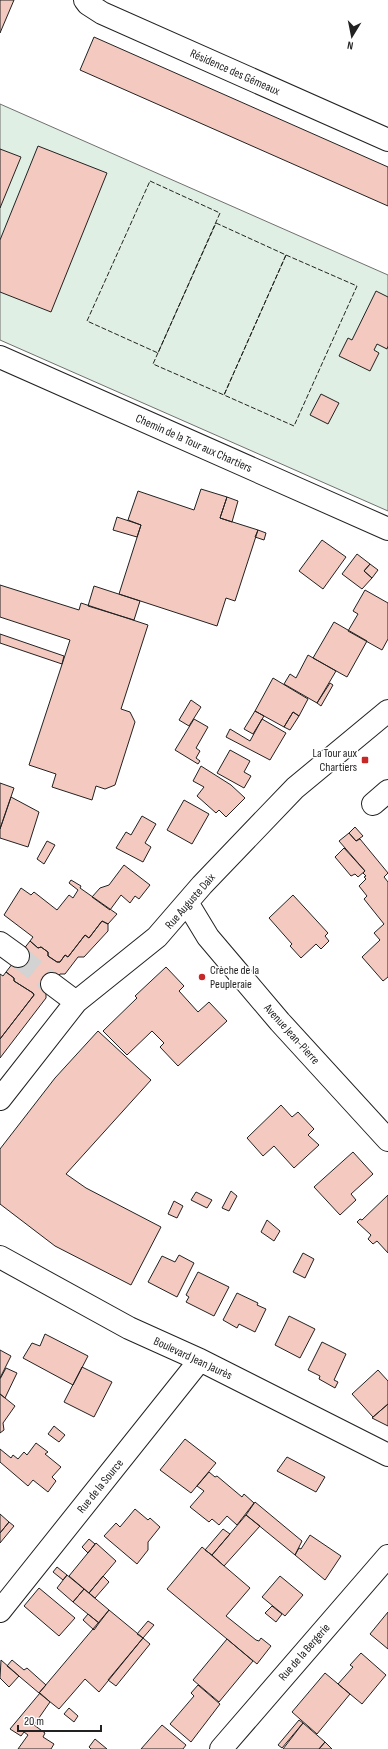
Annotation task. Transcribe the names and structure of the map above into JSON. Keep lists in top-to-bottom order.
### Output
{
  "streets": {
    "street": [
      "Résidence des Gémeaux",
      "Chemin de la Tour aux Chartiers",
      "Rue Auguste Daix",
      "Avenue Jean-Pierre",
      "Boulevard Jean Jaurès",
      "Rue de la Source",
      "Rue de la Bergerie"
    ]
  },
  "crossings": [
    ["Rue Auguste Daix", "Avenue Jean-Pierre"],
    ["Boulevard Jean Jaurès", "Rue de la Source"]
  ],
  "places": {
    "transit": ["La Tour aux Chartiers"],
    "other": ["Crèche de la Peupleraie"]
  },
  "scale_bar": "20 m",
  "north": "bottom"
}
